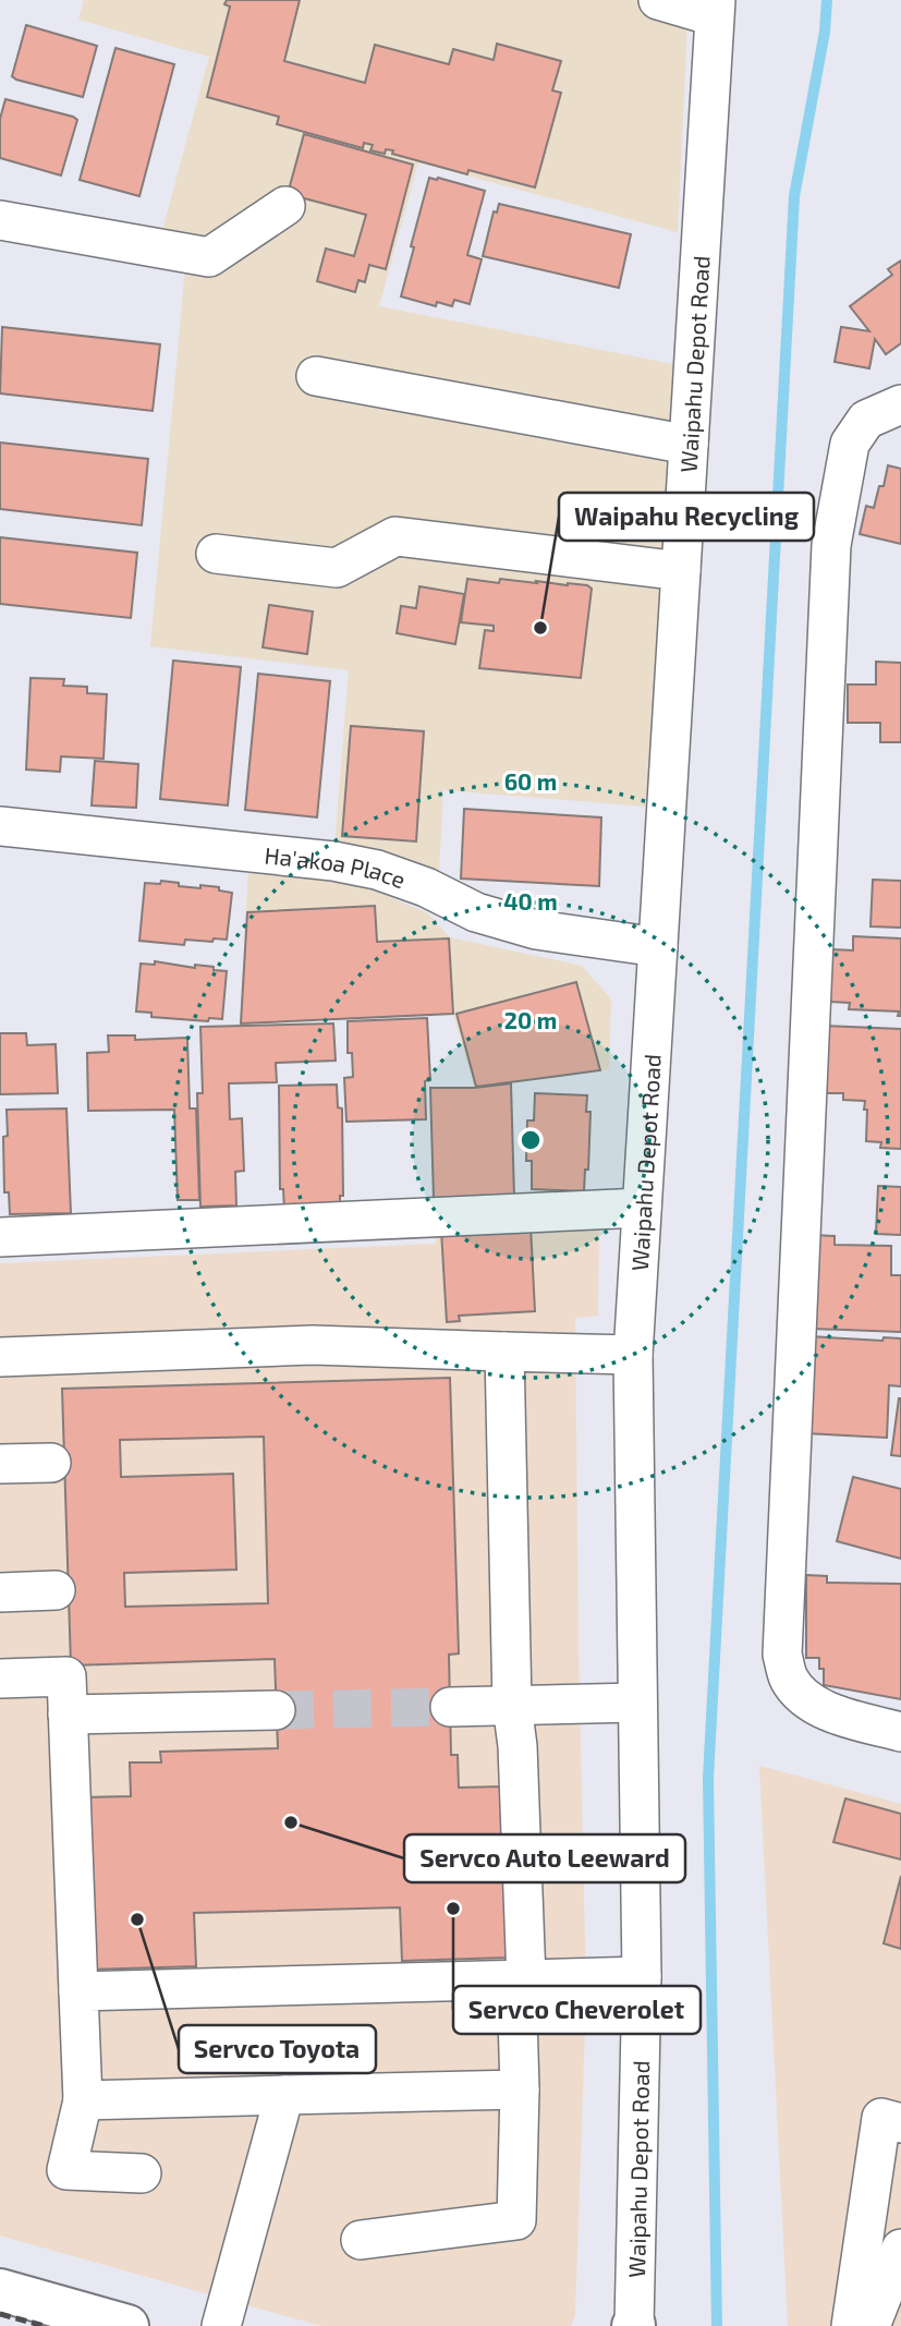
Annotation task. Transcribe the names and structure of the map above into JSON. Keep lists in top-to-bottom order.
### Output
{
  "streets": {
    "street": ["Waipahu Depot Road", "Ha'akoa Place"]
  },
  "crossings": [
    ["Waipahu Depot Road", "Ha'akoa Place"]
  ],
  "places": [
    "Waipahu Recycling",
    "Servco Auto Leeward",
    "Servco Cheverolet",
    "Servco Toyota"
  ],
  "rings": ["60 m", "40 m", "20 m"]
}
